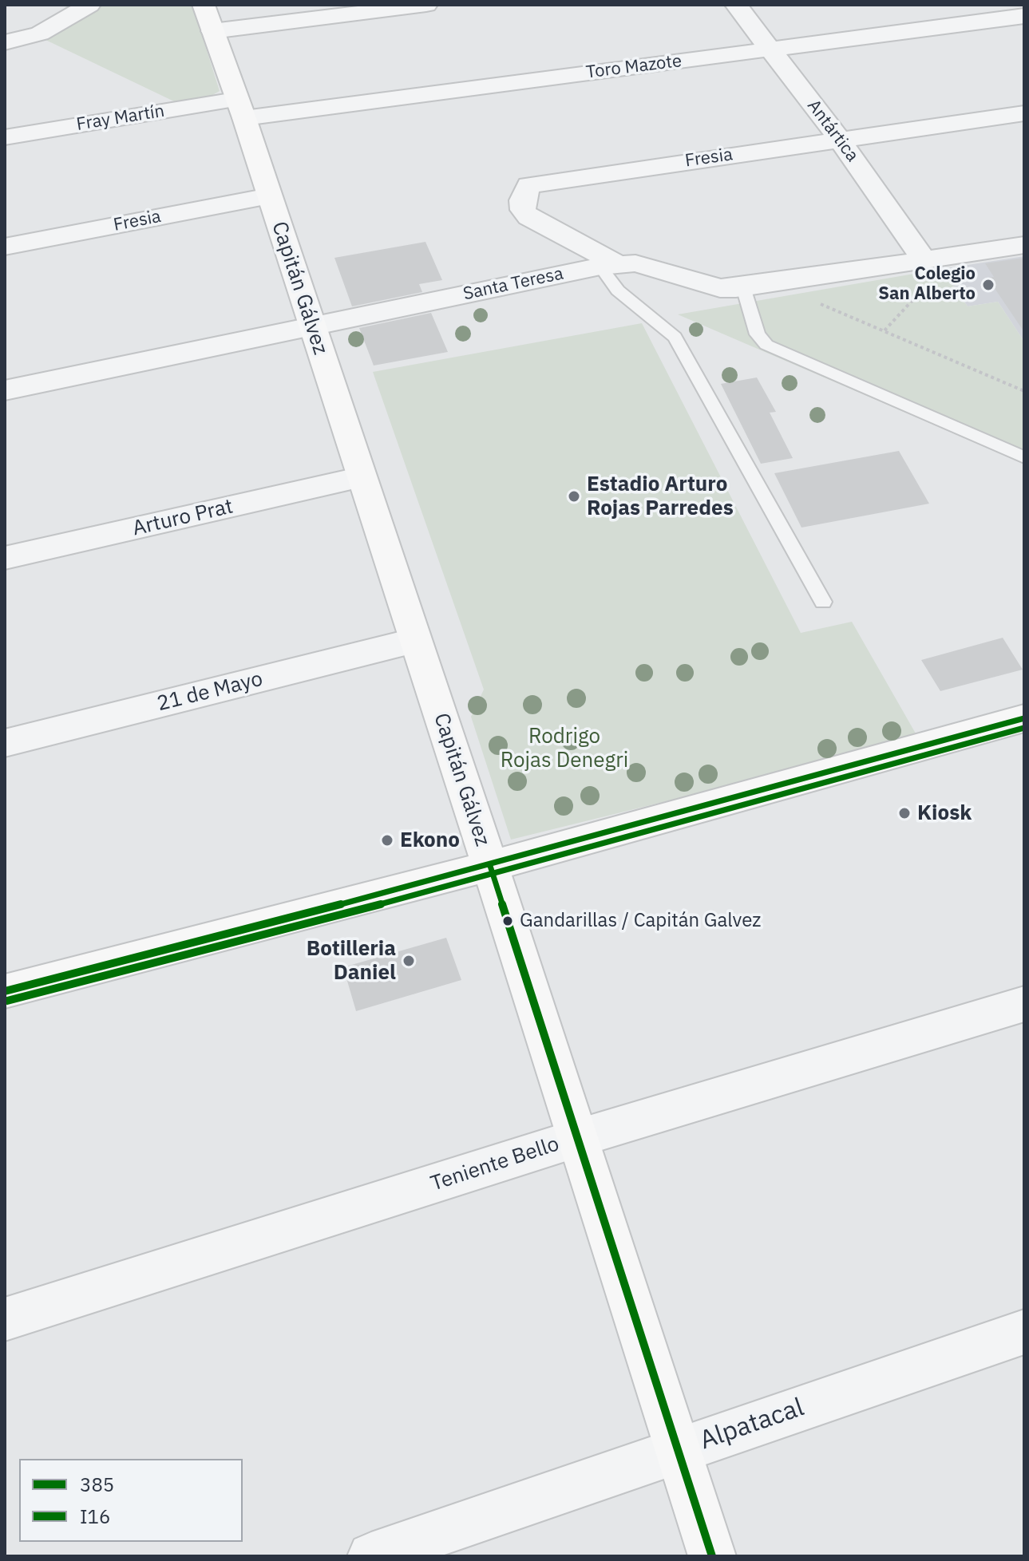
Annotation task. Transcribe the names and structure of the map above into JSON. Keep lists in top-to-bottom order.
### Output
{
  "streets": {
    "street": [
      "Toro Mazote",
      "Fray Martín",
      "Antártica",
      "Fresia",
      "Santa Teresa",
      "Capitán Gálvez",
      "Arturo Prat",
      "21 de Mayo",
      "Teniente Bello",
      "Alpatacal"
    ]
  },
  "crossings": [
    ["Toro Mazote", "Fray Martín"],
    ["Toro Mazote", "Antártica"],
    ["Toro Mazote", "Capitán Gálvez"],
    ["Fray Martín", "Capitán Gálvez"],
    ["Antártica", "Fresia"],
    ["Antártica", "Santa Teresa"],
    ["Fresia", "Santa Teresa"],
    ["Fresia", "Capitán Gálvez"],
    ["Santa Teresa", "Capitán Gálvez"],
    ["Capitán Gálvez", "Arturo Prat"],
    ["Capitán Gálvez", "21 de Mayo"],
    ["Capitán Gálvez", "Teniente Bello"],
    ["Capitán Gálvez", "Alpatacal"]
  ],
  "parks": ["Rodrigo Rojas Denegri"],
  "places": [
    "Colegio San Alberto",
    "Estadio Arturo Rojas Parredes",
    "Kiosk",
    "Ekono",
    "Gandarillas / Capitán Galvez",
    "Botilleria Daniel"
  ],
  "lines": ["transit line 385", "transit line I16"],
  "legend": ["385", "I16"]
}
